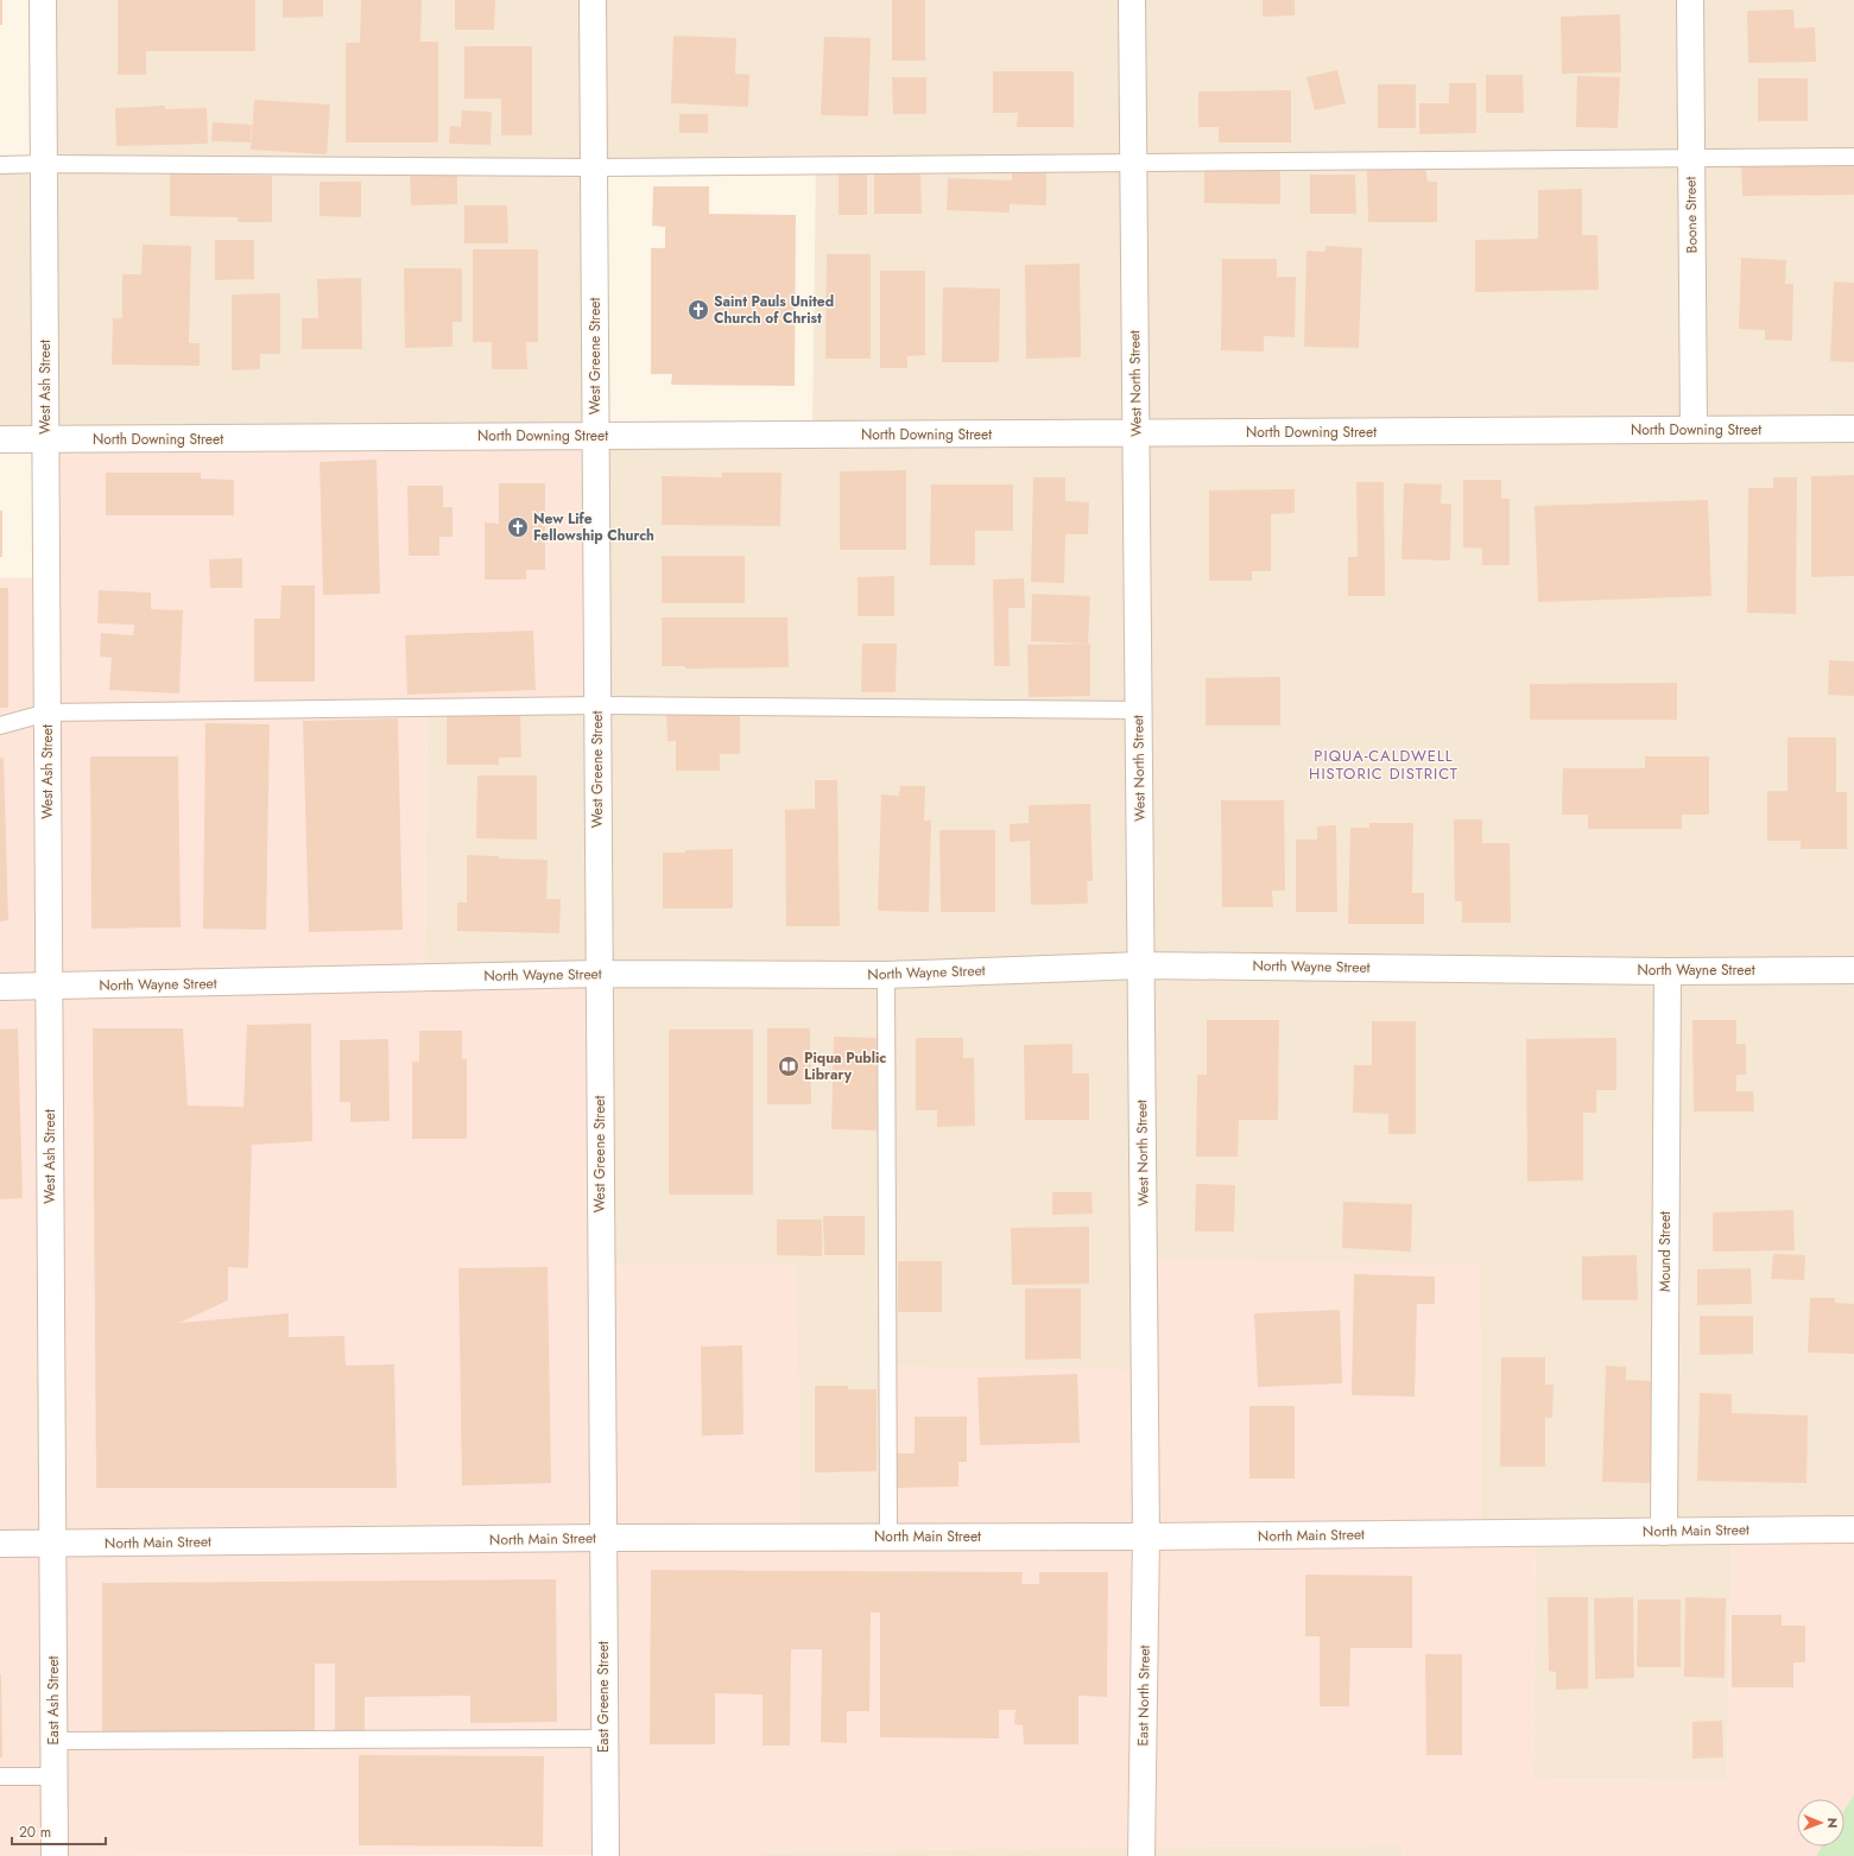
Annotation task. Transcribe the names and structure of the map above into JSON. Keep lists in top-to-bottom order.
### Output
{
  "streets": {
    "street": [
      "Boone Street",
      "West Greene Street",
      "West North Street",
      "West Ash Street",
      "North Downing Street",
      "North Wayne Street",
      "Mound Street",
      "North Main Street",
      "East North Street",
      "East Greene Street",
      "East Ash Street"
    ]
  },
  "crossings": [
    ["Boone Street", "North Downing Street"],
    ["West Greene Street", "North Downing Street"],
    ["West Greene Street", "North Wayne Street"],
    ["West Greene Street", "North Main Street"],
    ["West Greene Street", "East Greene Street"],
    ["West North Street", "North Downing Street"],
    ["West North Street", "North Wayne Street"],
    ["West North Street", "North Main Street"],
    ["West North Street", "East North Street"],
    ["West Ash Street", "North Downing Street"],
    ["West Ash Street", "North Wayne Street"],
    ["West Ash Street", "North Main Street"],
    ["West Ash Street", "East Ash Street"],
    ["North Wayne Street", "Mound Street"],
    ["Mound Street", "North Main Street"],
    ["North Main Street", "East North Street"],
    ["North Main Street", "East Greene Street"],
    ["North Main Street", "East Ash Street"]
  ],
  "districts": ["PIQUA-CALDWELL HISTORIC DISTRICT"],
  "places": {
    "church": ["Saint Pauls United Church of Christ", "New Life Fellowship Church"],
    "library": ["Piqua Public Library"]
  },
  "scale_bar": "20 m",
  "north": "right"
}
